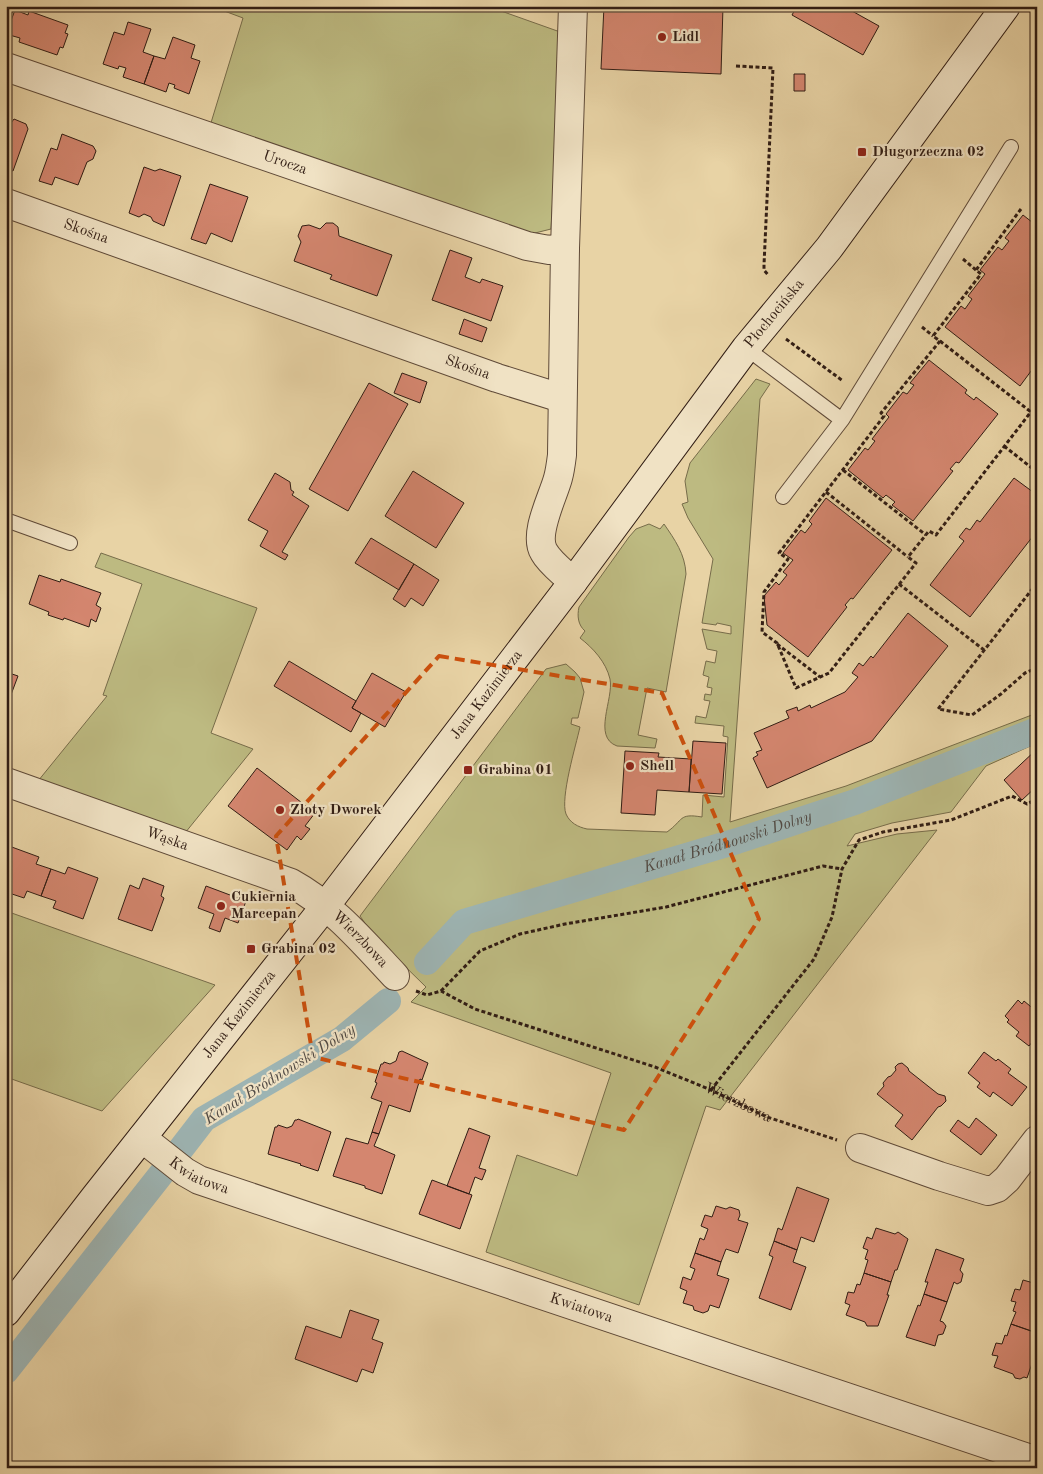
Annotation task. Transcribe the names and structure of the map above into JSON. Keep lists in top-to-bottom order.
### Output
{
  "streets": {
    "street": [
      "Urocza",
      "Skośna",
      "Płochocińska",
      "Jana Kazimierza",
      "Wąska",
      "Wierzbowa",
      "Kwiatowa"
    ]
  },
  "crossings": [
    ["Płochocińska", "Jana Kazimierza"],
    ["Jana Kazimierza", "Wąska"],
    ["Jana Kazimierza", "Wierzbowa"],
    ["Jana Kazimierza", "Kwiatowa"],
    ["Wąska", "Wierzbowa"]
  ],
  "water": ["Kanał Bródnowski Dolny"],
  "places": {
    "other": [
      "Lidl",
      "Shell",
      "Złoty Dworek",
      "Cukiernia Marcepan"
    ],
    "transit": ["Długorzeczna 02", "Grabina 01", "Grabina 02"]
  }
}
